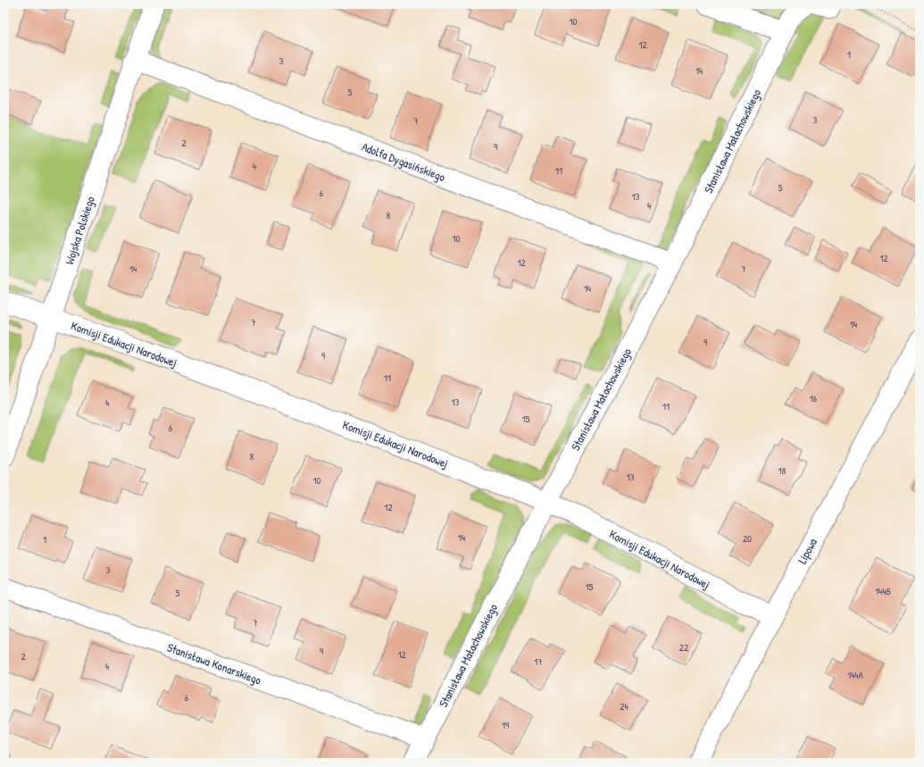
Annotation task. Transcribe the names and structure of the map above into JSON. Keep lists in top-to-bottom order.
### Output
{
  "streets": {
    "street": [
      "Stanisława Małachowskiego",
      "Adolfa Dygasińskiego",
      "Wojska Polskiego",
      "Komisji Edukacji Narodowej",
      "Lipowa",
      "Stanisława Konarskiego"
    ]
  },
  "crossings": [
    ["Stanisława Małachowskiego", "Adolfa Dygasińskiego"],
    ["Stanisława Małachowskiego", "Komisji Edukacji Narodowej"],
    ["Stanisława Małachowskiego", "Stanisława Konarskiego"],
    ["Adolfa Dygasińskiego", "Wojska Polskiego"],
    ["Wojska Polskiego", "Komisji Edukacji Narodowej"],
    ["Komisji Edukacji Narodowej", "Lipowa"]
  ],
  "house_numbers": [
    "10",
    "12",
    "1",
    "3",
    "14",
    "5",
    "3",
    "7",
    "2",
    "9",
    "4",
    "11",
    "5",
    "6",
    "13",
    "4",
    "8",
    "10",
    "12",
    "12",
    "14",
    "7",
    "14",
    "7",
    "14",
    "9",
    "9",
    "11",
    "16",
    "13",
    "4",
    "11",
    "15",
    "6",
    "8",
    "18",
    "13",
    "10",
    "12",
    "14",
    "20",
    "1",
    "3",
    "15",
    "144B",
    "5",
    "7",
    "22",
    "9",
    "12",
    "2",
    "17",
    "4",
    "144A",
    "6",
    "24",
    "19"
  ]
}
